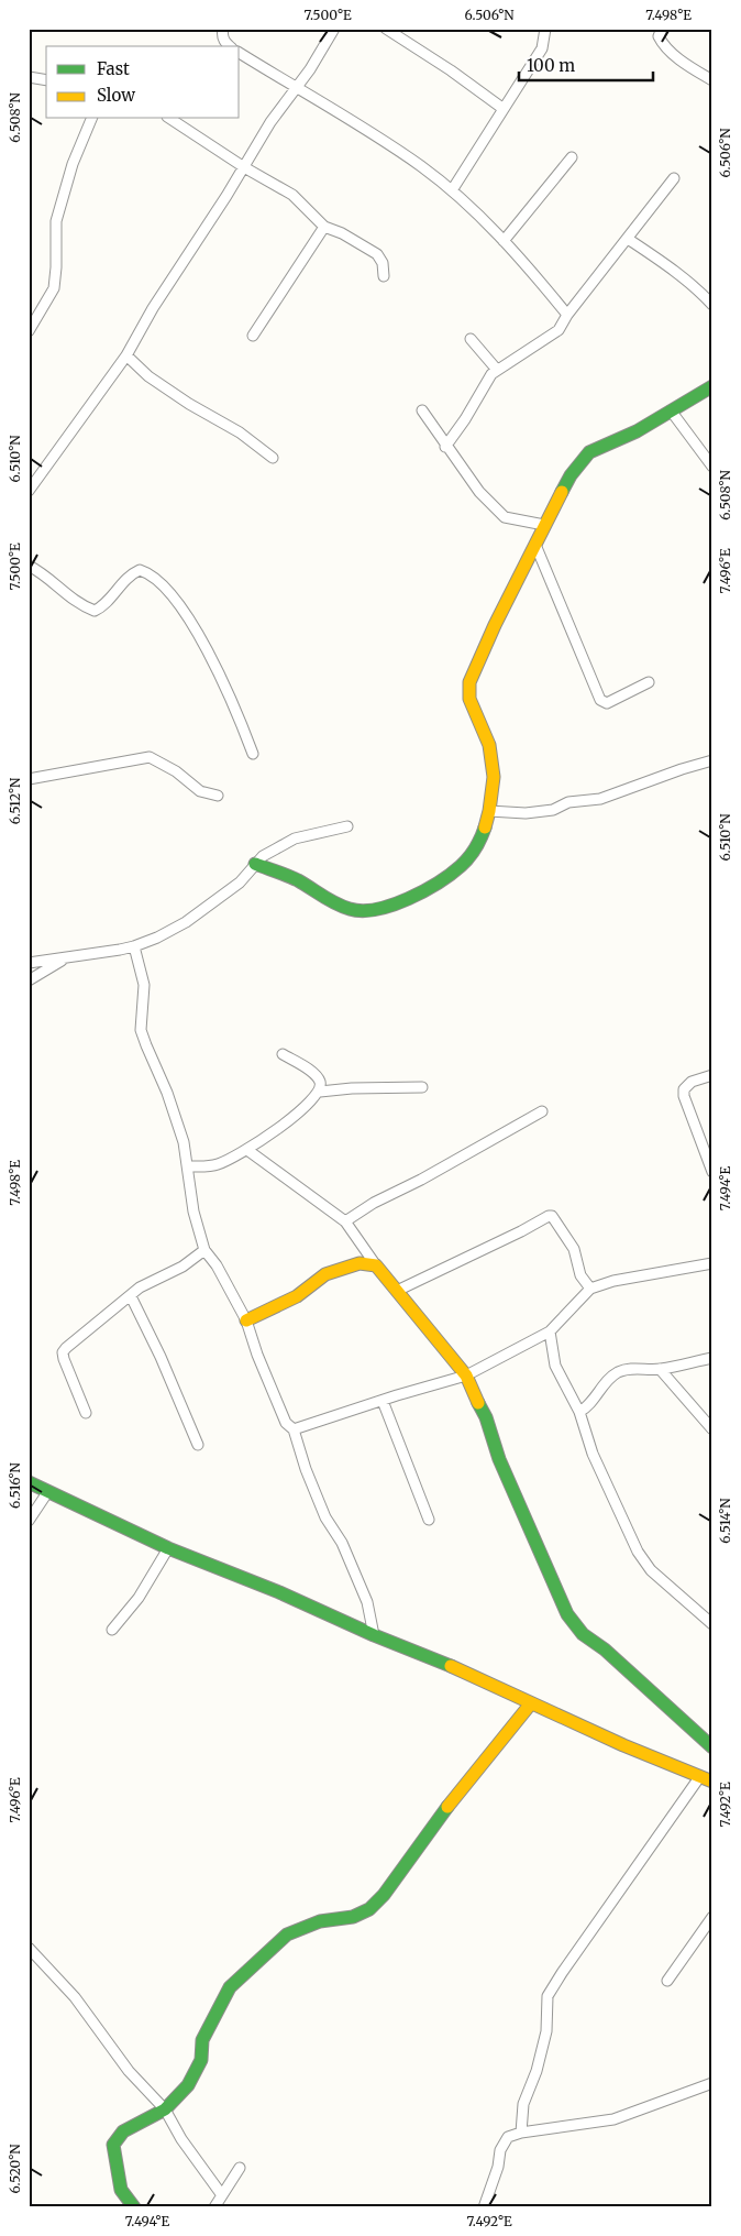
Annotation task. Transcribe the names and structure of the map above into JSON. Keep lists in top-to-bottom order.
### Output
{
  "legend": ["Fast", "Slow"],
  "scale_bar": "100 m",
  "coordinates": [
    "7.500°E",
    "6.506°N",
    "7.498°E",
    "6.508°N",
    "6.510°N",
    "7.496°E",
    "6.512°N",
    "7.494°E",
    "6.516°N",
    "6.514°N",
    "7.492°E",
    "6.520°N"
  ]
}
